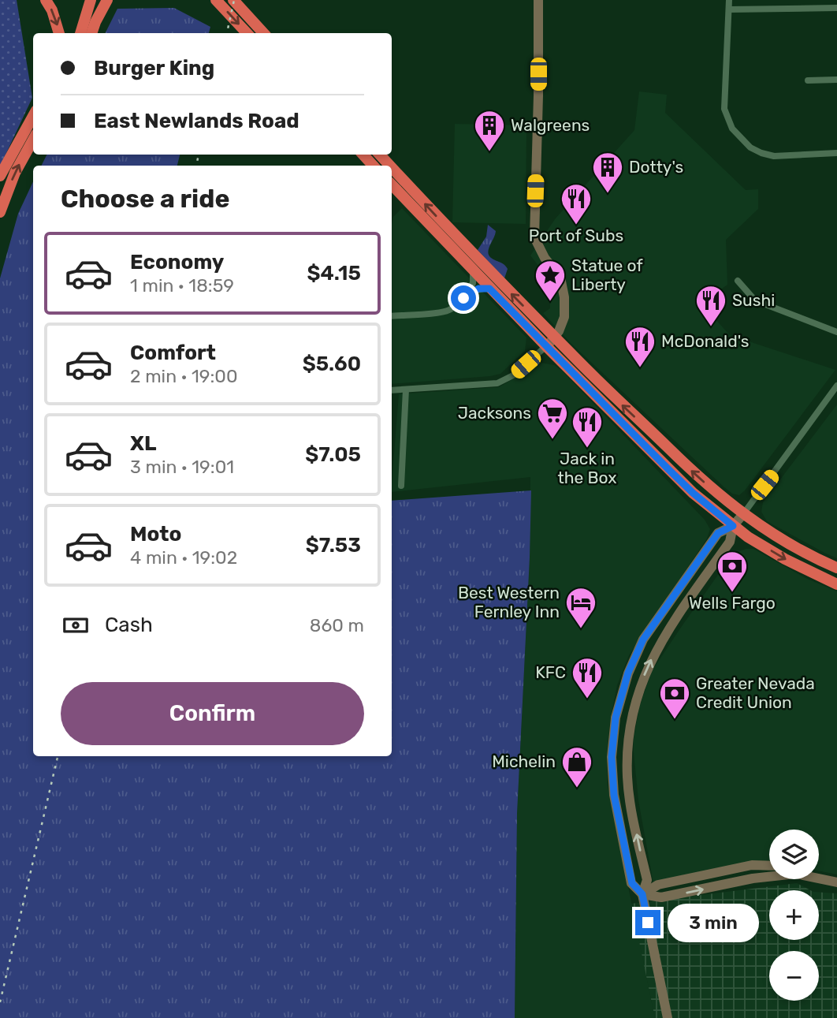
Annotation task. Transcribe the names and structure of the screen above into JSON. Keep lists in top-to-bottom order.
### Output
{
  "places": {
    "building": ["Walgreens", "Dotty's"],
    "restaurant": [
      "Port of Subs",
      "Sushi",
      "McDonald's",
      "Jack in the Box",
      "KFC"
    ],
    "place": ["Statue of Liberty"],
    "supermarket": ["Jacksons"],
    "bank": ["Wells Fargo", "Greater Nevada Credit Union"],
    "hotel": ["Best Western Fernley Inn"],
    "shop": ["Michelin"]
  },
  "page": {
    "banner": ["Burger King", "East Newlands Road"],
    "heading": "Choose a ride",
    "list": [
      {
        "name": "Economy",
        "note": "1 min · 18:59",
        "value": "$4.15"
      },
      {
        "name": "Comfort",
        "note": "2 min · 19:00",
        "value": "$5.60"
      },
      {
        "name": "XL",
        "note": "3 min · 19:01",
        "value": "$7.05"
      },
      {
        "name": "Moto",
        "note": "4 min · 19:02",
        "value": "$7.53"
      }
    ],
    "pay": ["Cash", "860 m"],
    "buttons": "Confirm",
    "map_buttons": ["+", "−"],
    "bubble": "3 min"
  }
}
